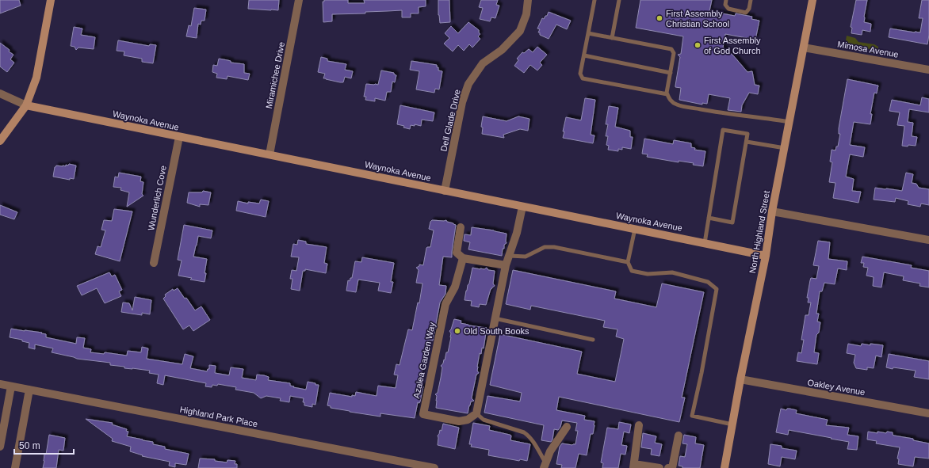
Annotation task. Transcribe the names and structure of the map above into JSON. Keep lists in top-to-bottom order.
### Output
{
  "streets": {
    "street": [
      "Mimosa Avenue",
      "Miramichee Drive",
      "Waynoka Avenue",
      "Dell Glade Drive",
      "Wunderlich Cove",
      "North Highland Street",
      "Azalea Garden Way",
      "Oakley Avenue",
      "Highland Park Place"
    ]
  },
  "crossings": [
    ["Mimosa Avenue", "North Highland Street"],
    ["Miramichee Drive", "Waynoka Avenue"],
    ["Waynoka Avenue", "Dell Glade Drive"],
    ["Waynoka Avenue", "Wunderlich Cove"],
    ["Waynoka Avenue", "North Highland Street"],
    ["North Highland Street", "Oakley Avenue"]
  ],
  "places": ["First Assembly Christian School", "First Assembly of God Church", "Old South Books"],
  "scale_bar": "50 m"
}
